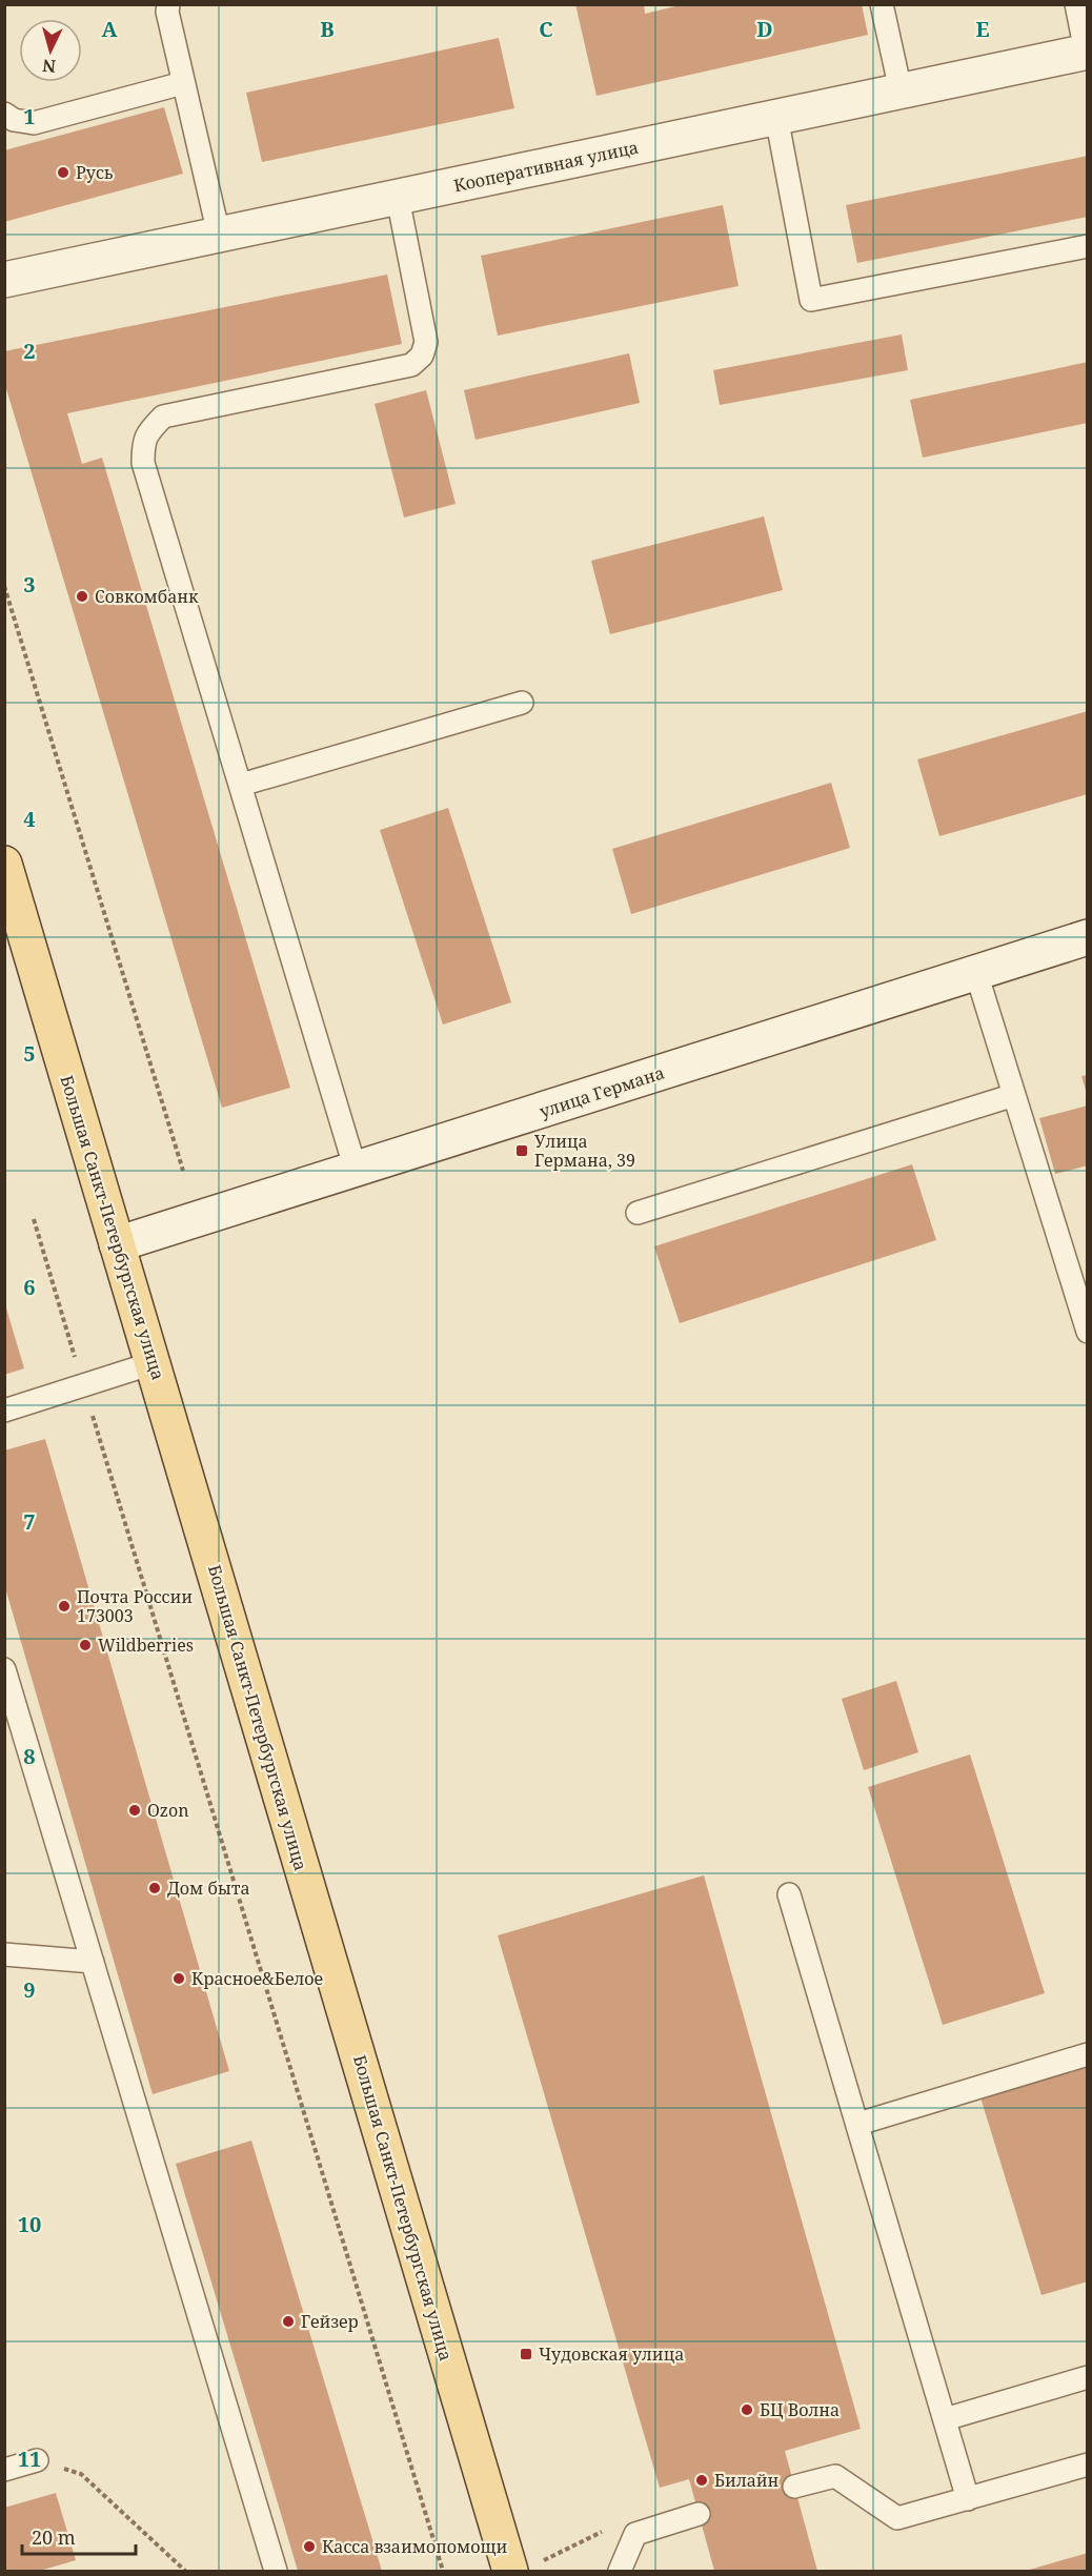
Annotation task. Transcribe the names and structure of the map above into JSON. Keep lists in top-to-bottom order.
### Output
{
  "streets": {
    "main road": ["Большая Санкт-Петербургская улица"],
    "street": ["Кооперативная улица", "улица Германа"]
  },
  "crossings": [
    ["улица Германа", "Большая Санкт-Петербургская улица"]
  ],
  "places": {
    "other": [
      "Русь",
      "Совкомбанк",
      "Почта России 173003",
      "Wildberries",
      "Ozon",
      "Дом быта",
      "Красное&Белое",
      "Гейзер",
      "БЦ Волна",
      "Билайн",
      "Касса взаимопомощи"
    ],
    "transit": ["Улица Германа, 39", "Чудовская улица"]
  },
  "scale_bar": "20 m",
  "north": "bottom",
  "grid": {
    "columns": [
      "A",
      "B",
      "C",
      "D",
      "E"
    ],
    "rows": [
      "1",
      "2",
      "3",
      "4",
      "5",
      "6",
      "7",
      "8",
      "9",
      "10",
      "11"
    ]
  }
}
